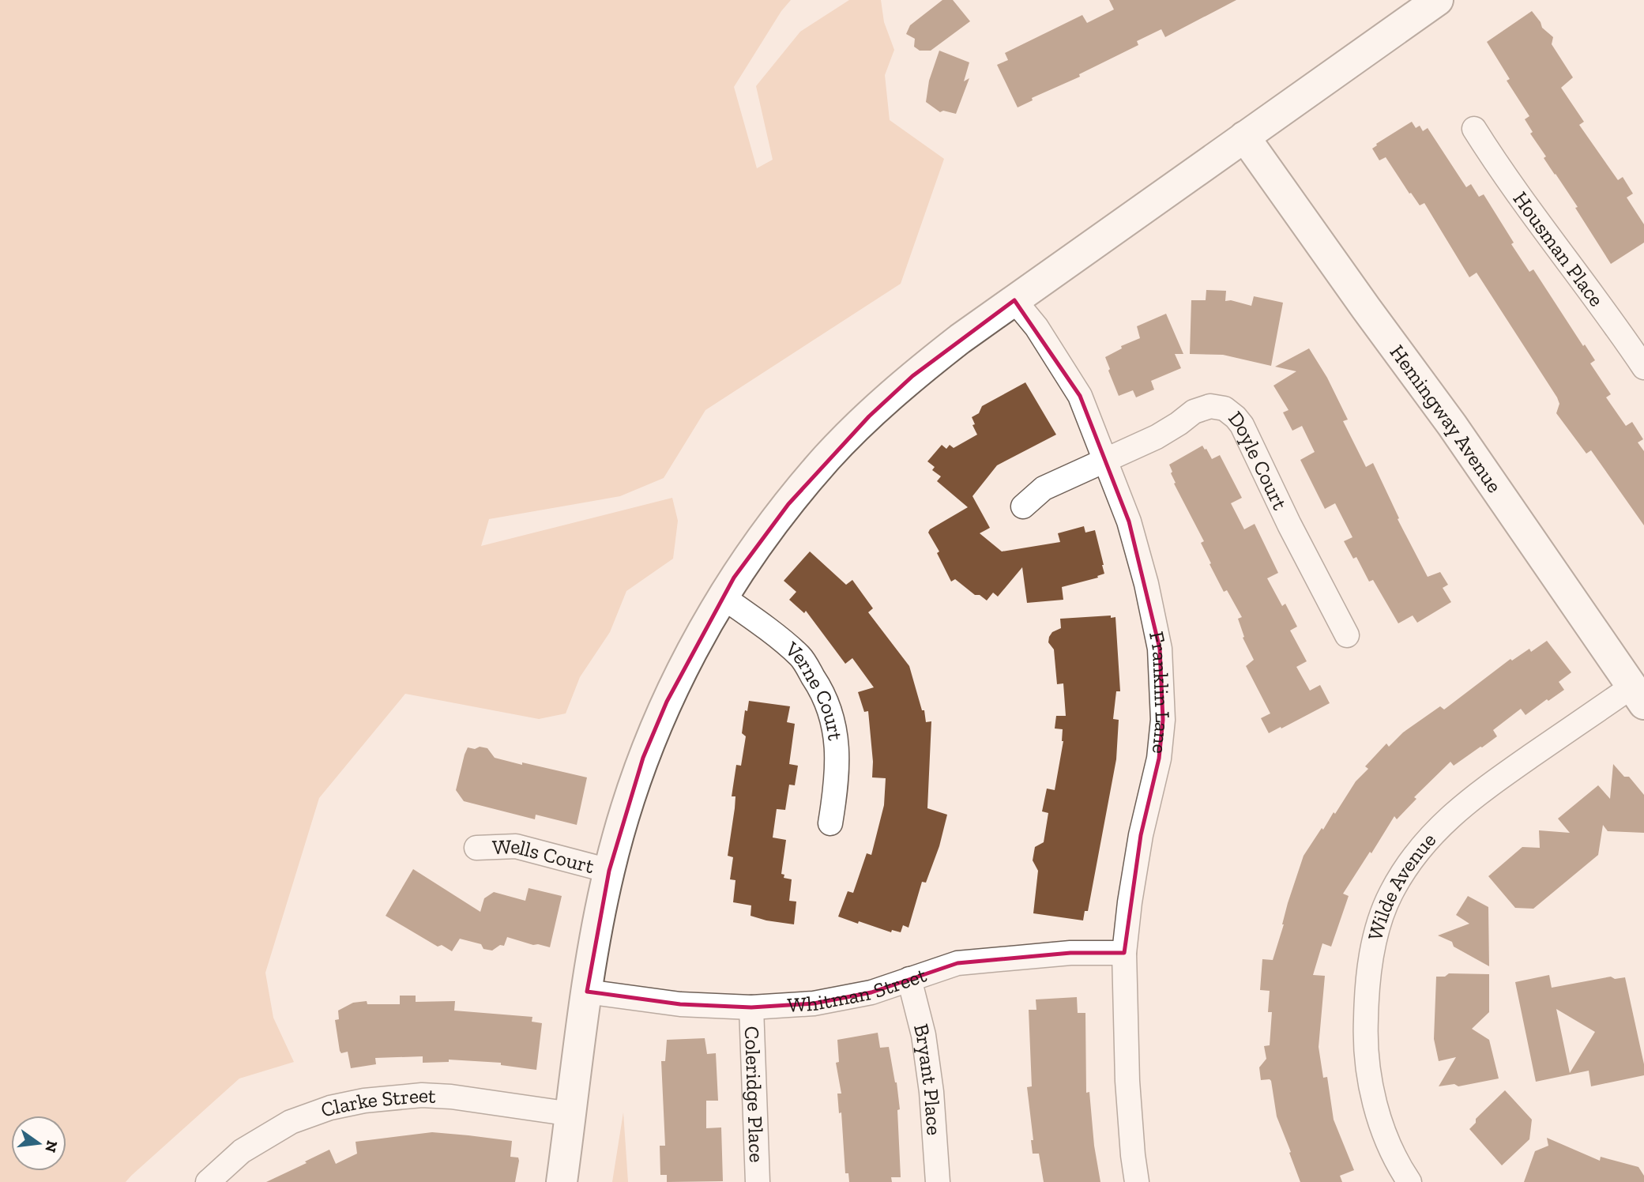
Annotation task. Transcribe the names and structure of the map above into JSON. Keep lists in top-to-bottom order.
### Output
{
  "streets": {
    "main road": ["Hemingway Avenue"],
    "street": [
      "Housman Place",
      "Doyle Court",
      "Franklin Lane",
      "Verne Court",
      "Wells Court",
      "Wilde Avenue",
      "Whitman Street",
      "Bryant Place",
      "Coleridge Place",
      "Clarke Street"
    ]
  },
  "crossings": [
    ["Hemingway Avenue", "Wilde Avenue"],
    ["Doyle Court", "Franklin Lane"],
    ["Franklin Lane", "Whitman Street"],
    ["Whitman Street", "Bryant Place"],
    ["Whitman Street", "Coleridge Place"]
  ],
  "north": "right"
}
